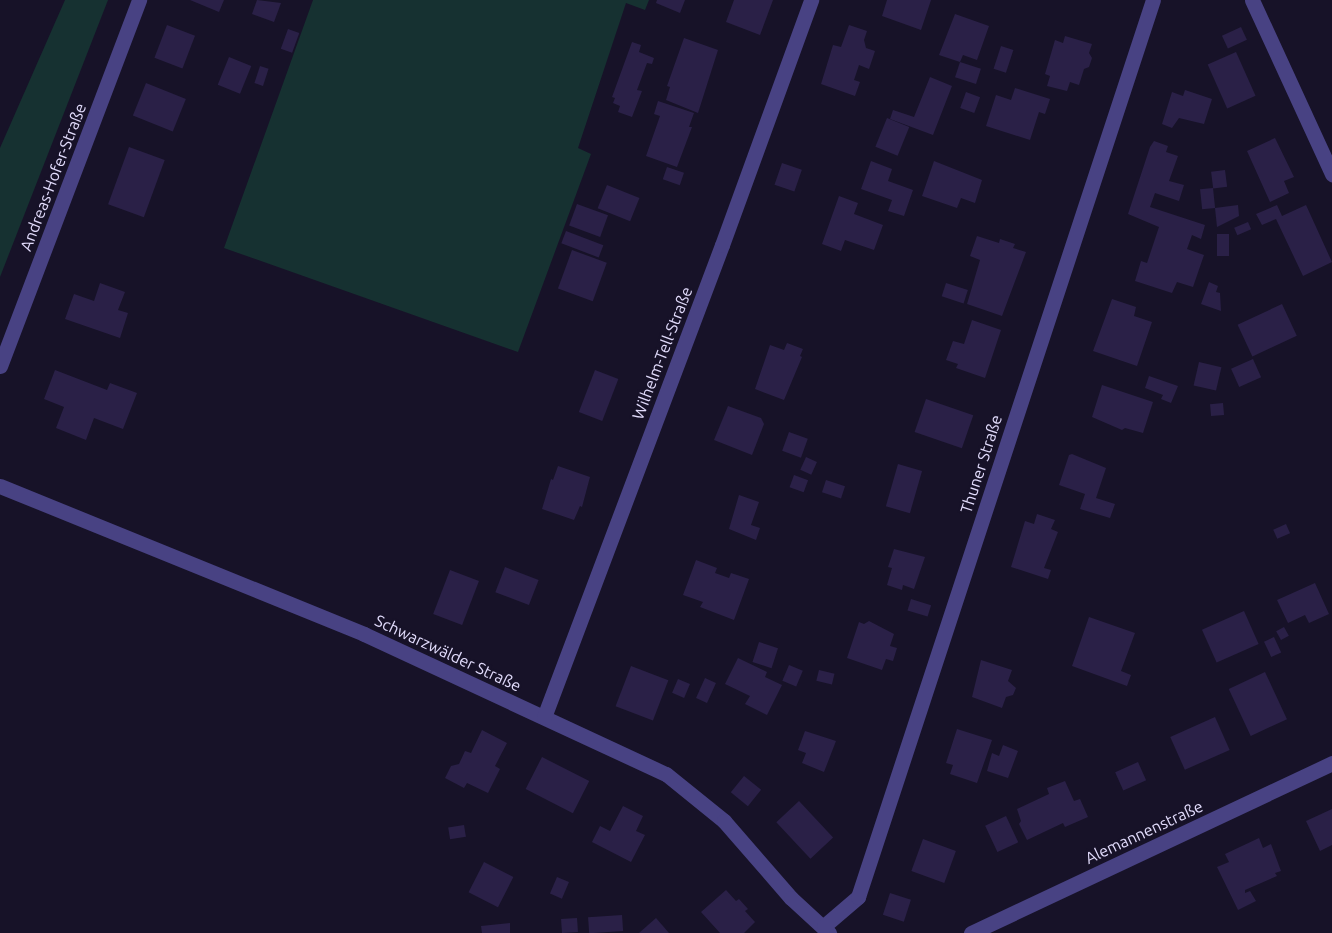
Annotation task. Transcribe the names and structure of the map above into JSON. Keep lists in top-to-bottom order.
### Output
{
  "streets": {
    "street": [
      "Andreas-Hofer-Straße",
      "Wilhelm-Tell-Straße",
      "Thuner Straße",
      "Schwarzwälder Straße",
      "Alemannenstraße"
    ]
  },
  "crossings": [
    ["Wilhelm-Tell-Straße", "Schwarzwälder Straße"],
    ["Thuner Straße", "Schwarzwälder Straße"]
  ]
}
